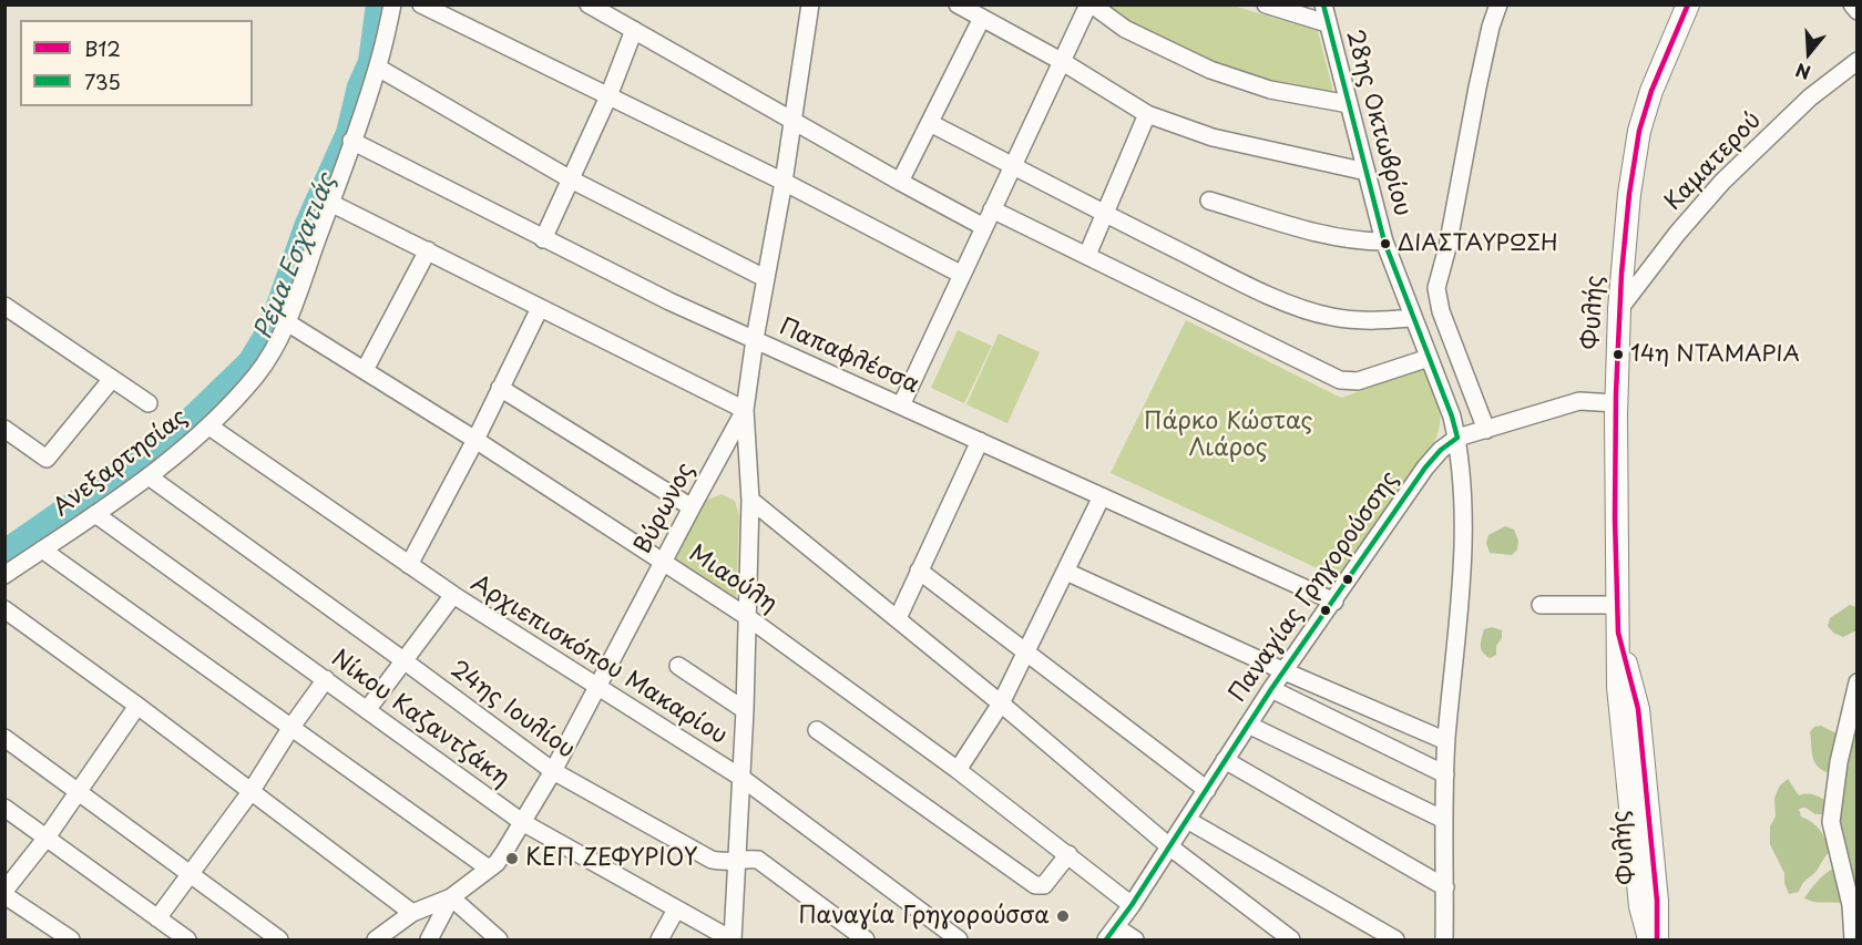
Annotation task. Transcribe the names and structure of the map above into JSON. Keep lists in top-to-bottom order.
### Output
{
  "streets": {
    "main road": ["Φυλής"],
    "street": [
      "28ης Οκτωβρίου",
      "Καματερού",
      "Παπαφλέσσα",
      "Ανεξαρτησίας",
      "Βύρωνος",
      "Μιαούλη",
      "Παναγίας Γρηγορούσσης",
      "Αρχιεπισκόπου Μακαρίου",
      "24ης Ιουλίου",
      "Νίκου Καζαντζάκη"
    ]
  },
  "crossings": [
    ["28ης Οκτωβρίου", "Παναγίας Γρηγορούσσης"],
    ["Καματερού", "Φυλής"],
    ["Φυλής", "Παναγίας Γρηγορούσσης"],
    ["Παπαφλέσσα", "Ανεξαρτησίας"],
    ["Παπαφλέσσα", "Βύρωνος"],
    ["Παπαφλέσσα", "Παναγίας Γρηγορούσσης"],
    ["Ανεξαρτησίας", "Μιαούλη"],
    ["Ανεξαρτησίας", "Αρχιεπισκόπου Μακαρίου"],
    ["Ανεξαρτησίας", "24ης Ιουλίου"],
    ["Ανεξαρτησίας", "Νίκου Καζαντζάκη"],
    ["Βύρωνος", "Μιαούλη"],
    ["Βύρωνος", "Αρχιεπισκόπου Μακαρίου"],
    ["Βύρωνος", "24ης Ιουλίου"],
    ["Βύρωνος", "Νίκου Καζαντζάκη"],
    ["Μιαούλη", "Παναγίας Γρηγορούσσης"]
  ],
  "water": ["Ρέμα Εσχατιάς"],
  "parks": ["Πάρκο Κώστας Λιάρος"],
  "places": [
    "ΔΙΑΣΤΑΥΡΩΣΗ",
    "14η ΝΤΑΜΑΡΙΑ",
    "ΚΕΠ ΖΕΦΥΡΙΟΥ",
    "Παναγία Γρηγορούσσα"
  ],
  "lines": ["transit line Β12", "transit line 735"],
  "legend": ["Β12", "735"],
  "north": "bottom"
}
